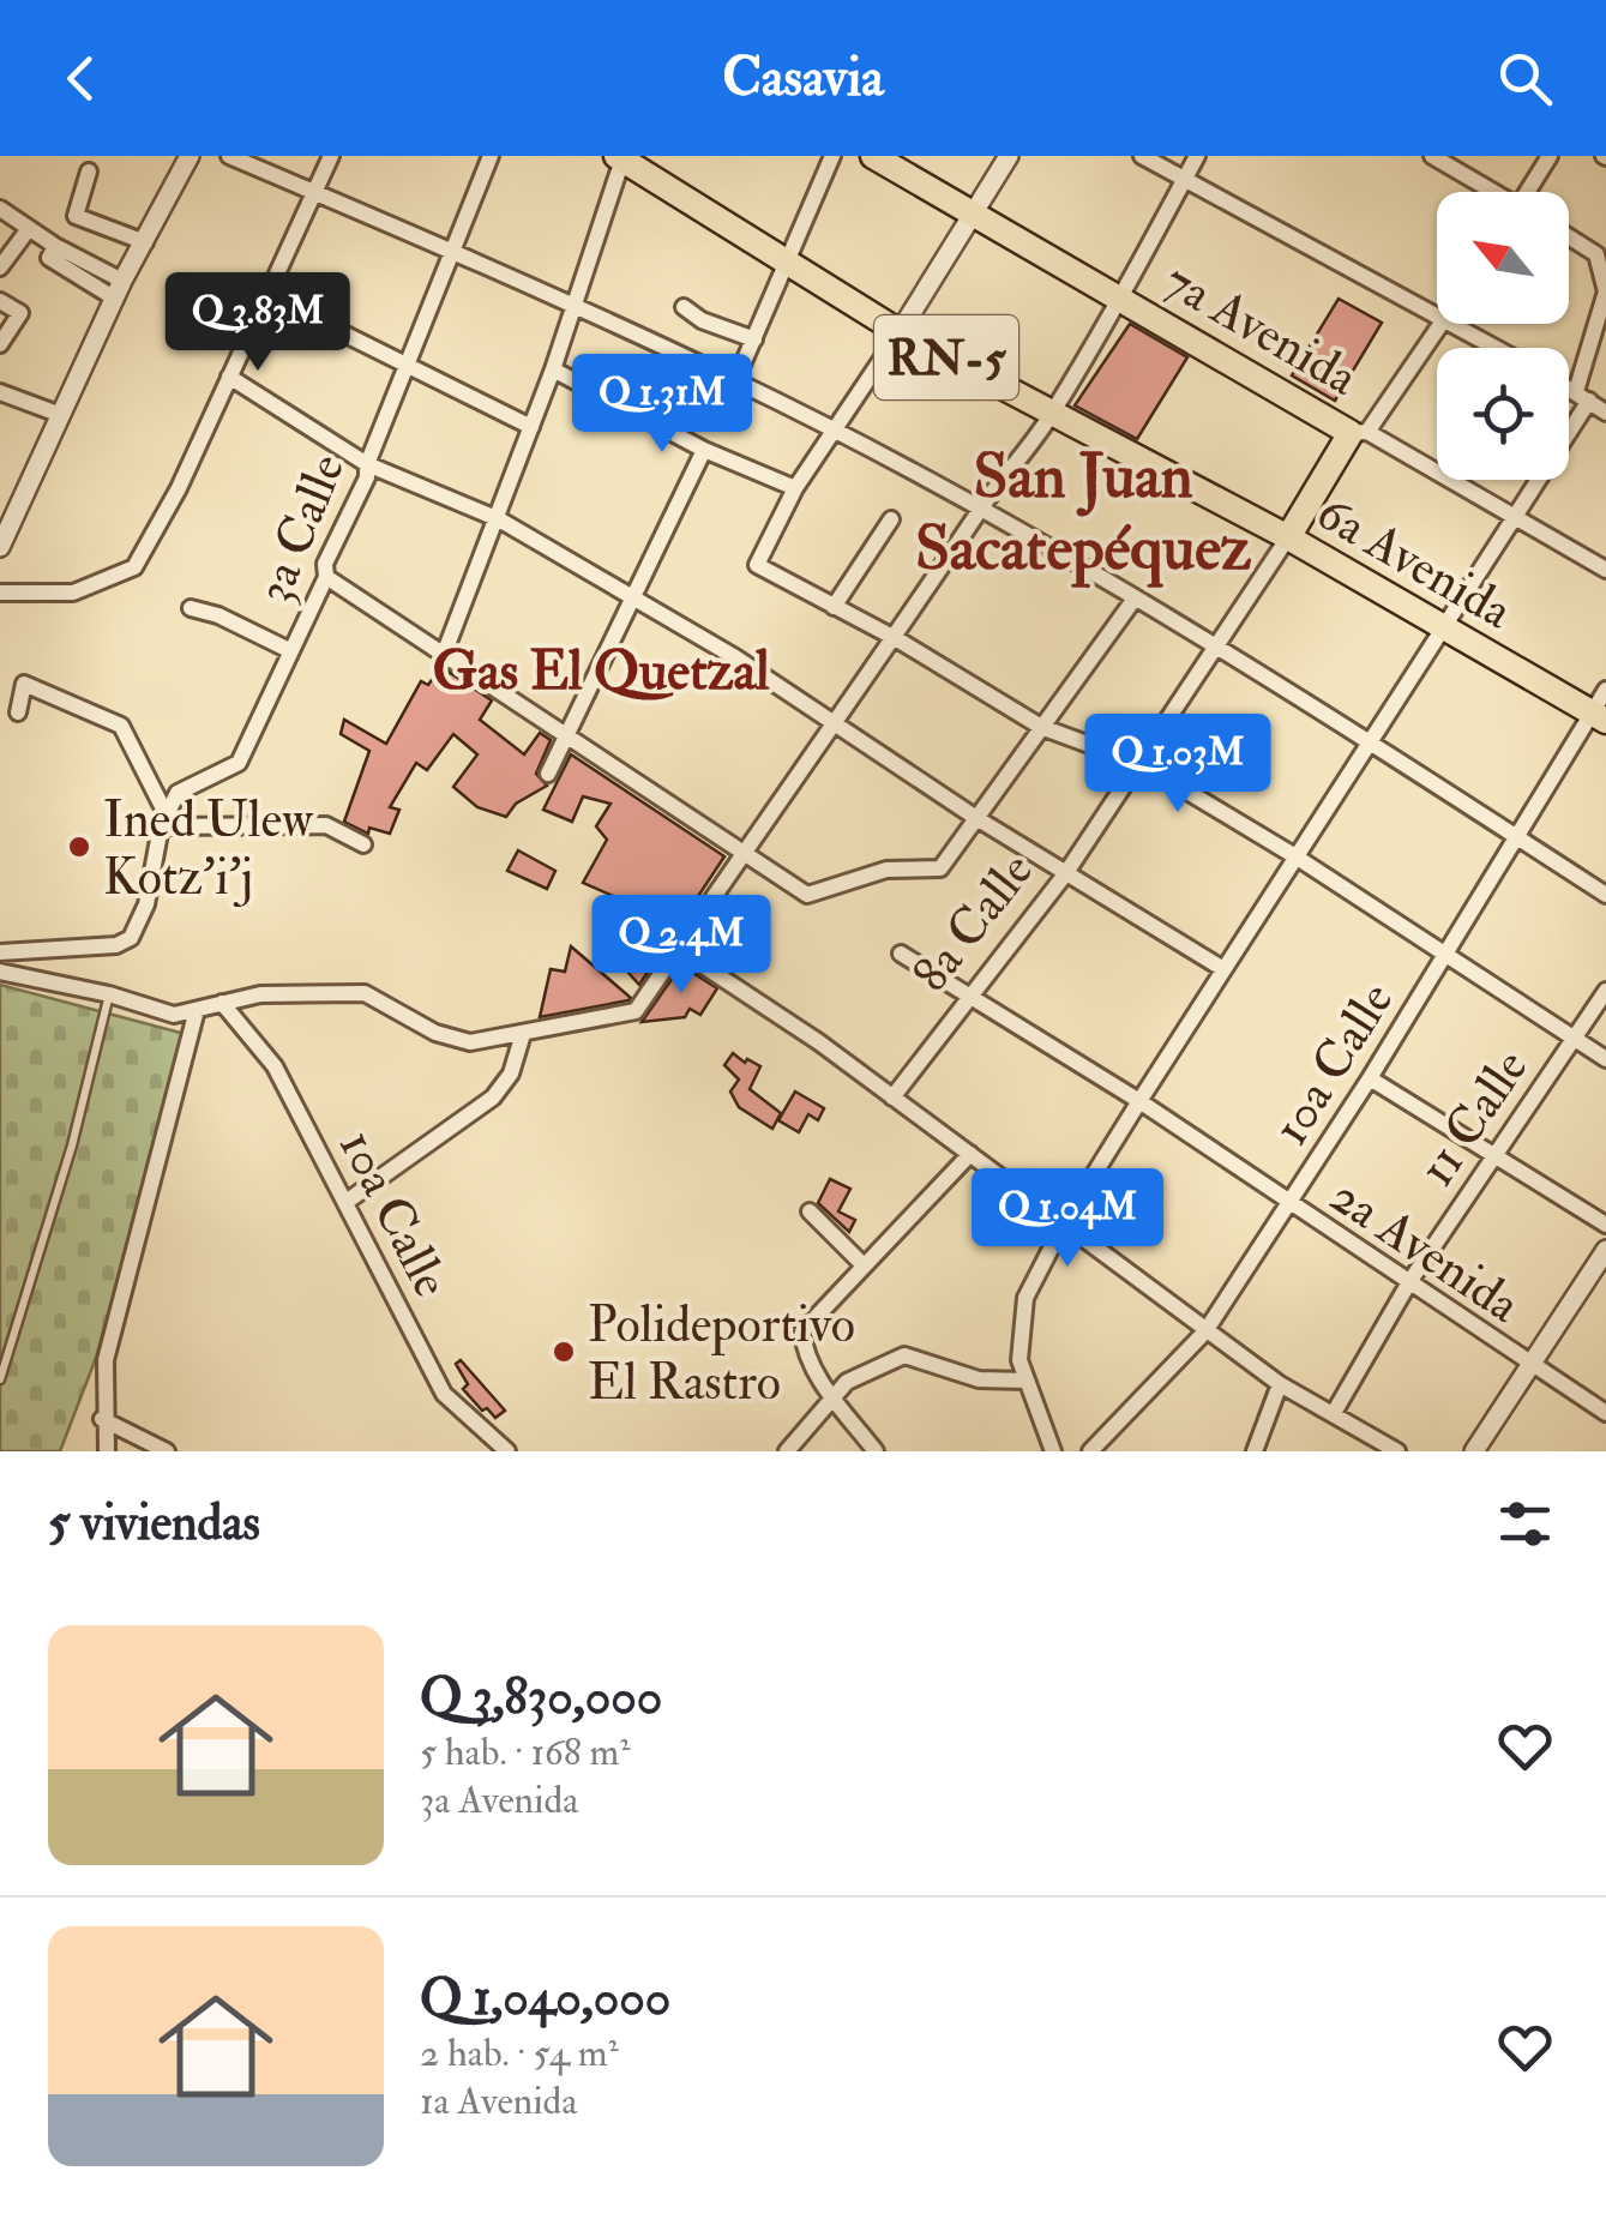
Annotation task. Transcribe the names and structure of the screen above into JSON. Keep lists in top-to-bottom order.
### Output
{
  "streets": {
    "main road": [
      "7a Avenida",
      "RN-5",
      "6a Avenida",
      "8a Calle"
    ],
    "street": [
      "3a Calle",
      "10a Calle",
      "11 Calle",
      "2a Avenida"
    ]
  },
  "crossings": [
    ["7a Avenida", "8a Calle"],
    ["6a Avenida", "8a Calle"],
    ["6a Avenida", "10a Calle"],
    ["8a Calle", "2a Avenida"],
    ["10a Calle", "2a Avenida"],
    ["11 Calle", "2a Avenida"]
  ],
  "districts": ["San Juan Sacatepéquez", "Gas El Quetzal"],
  "places": ["Ined Ulew Kotz'i'j", "Polideportivo El Rastro"],
  "north": "top left",
  "page": {
    "header": "Casavia",
    "price": [
      "Q 3.83M",
      "Q 1.31M",
      "Q 1.03M",
      "Q 2.4M",
      "Q 1.04M"
    ],
    "heading": "5 viviendas",
    "list": [
      {
        "name": "Q 3,830,000",
        "note": "5 hab. · 168 m² · 3a Avenida"
      },
      {
        "name": "Q 1,040,000",
        "note": "2 hab. · 54 m² · 1a Avenida"
      }
    ]
  }
}
